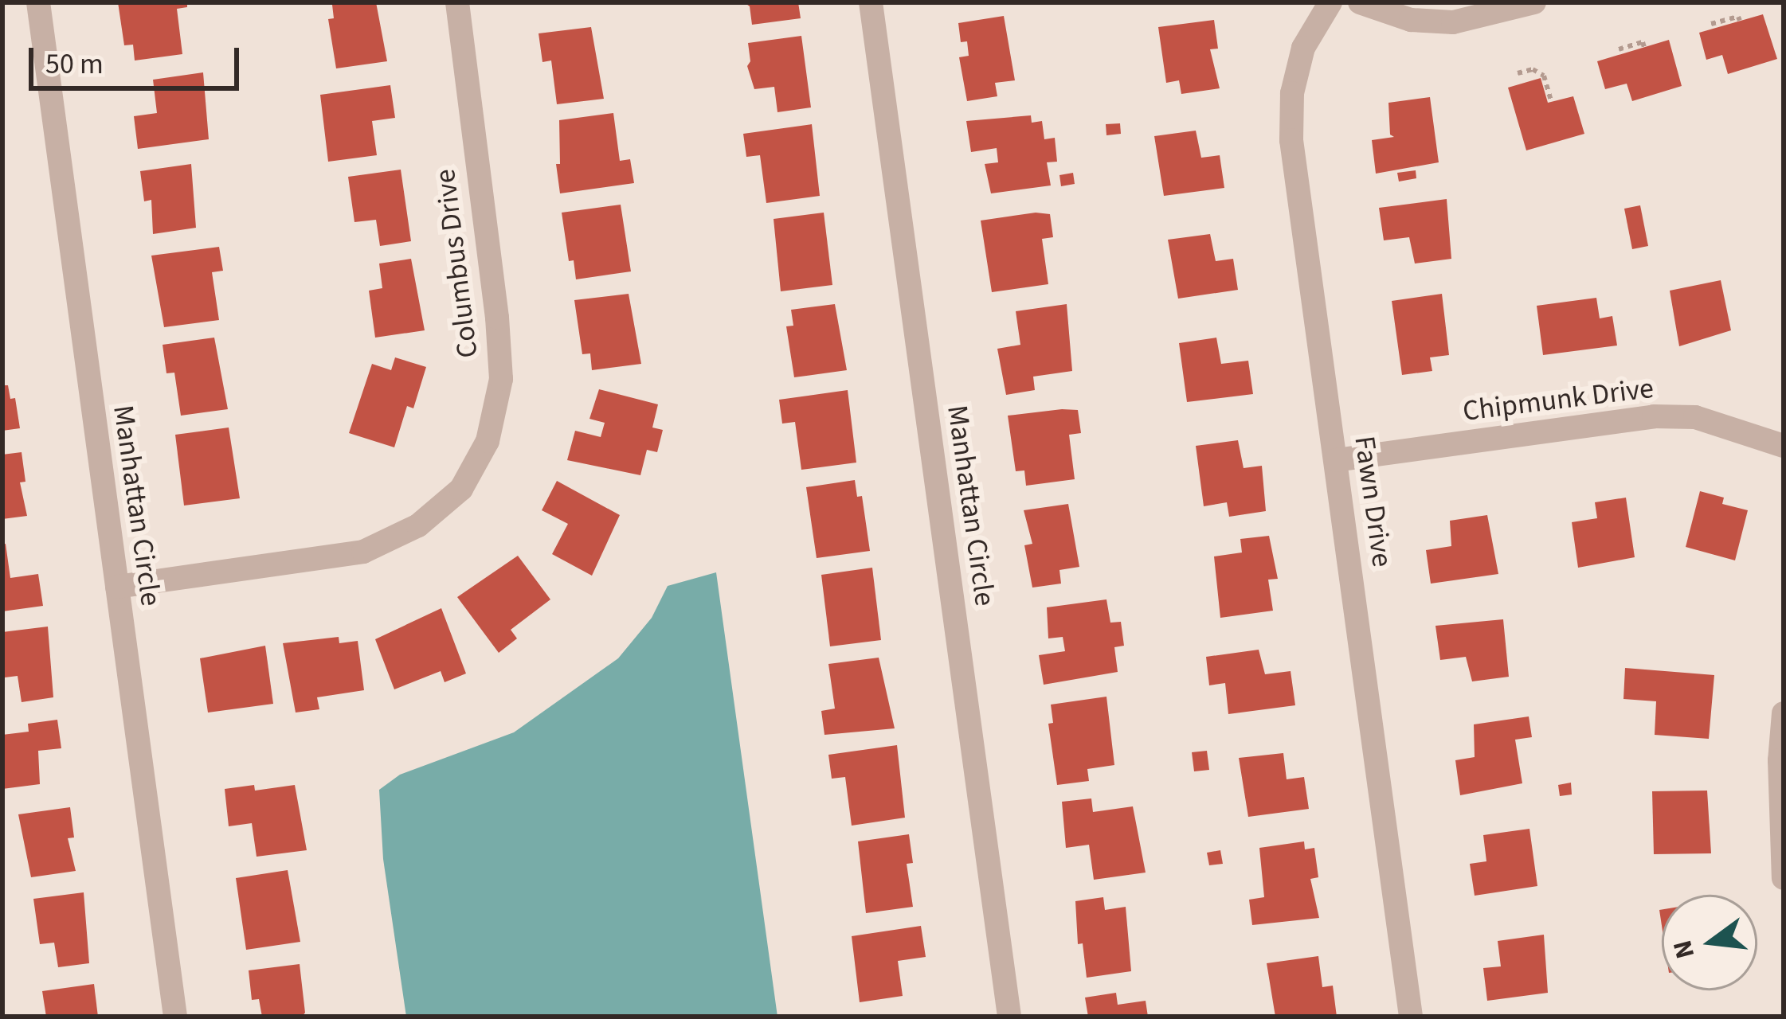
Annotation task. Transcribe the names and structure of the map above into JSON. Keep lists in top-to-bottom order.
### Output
{
  "streets": {
    "street": [
      "Columbus Drive",
      "Chipmunk Drive",
      "Fawn Drive",
      "Manhattan Circle"
    ]
  },
  "crossings": [
    ["Columbus Drive", "Manhattan Circle"],
    ["Chipmunk Drive", "Fawn Drive"]
  ],
  "scale_bar": "50 m",
  "north": "left"
}
